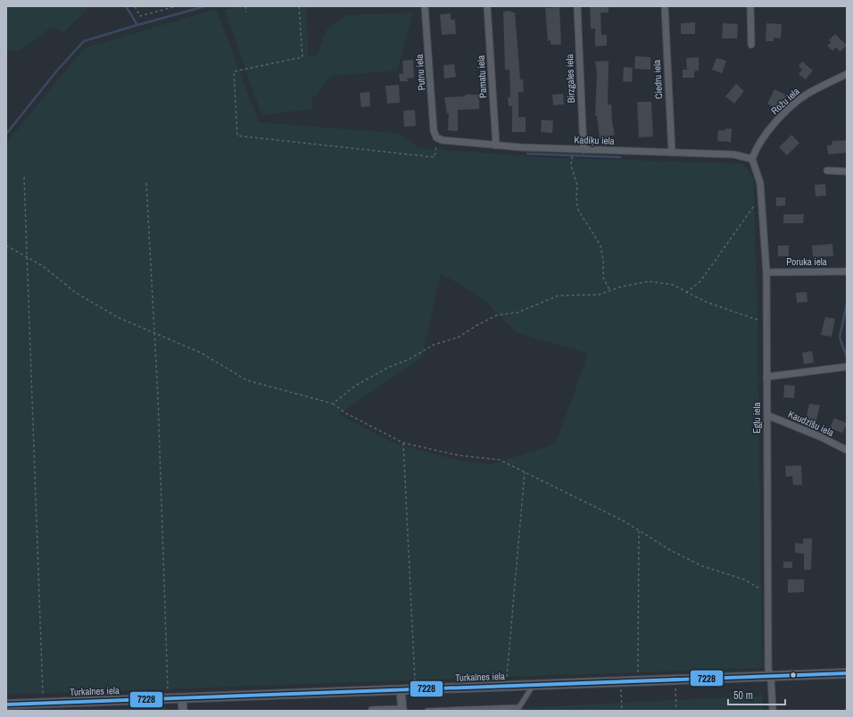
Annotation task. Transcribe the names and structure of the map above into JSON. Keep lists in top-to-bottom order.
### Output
{
  "streets": {
    "main road": ["Turkalnes iela"],
    "street": [
      "Putnu iela",
      "Pamatu iela",
      "Birzgales iela",
      "Ciedru iela",
      "Rožu iela",
      "Kadiķu iela",
      "Poruka iela",
      "Egļu iela",
      "Kaudzīšu iela"
    ]
  },
  "crossings": [
    ["Putnu iela", "Kadiķu iela"],
    ["Pamatu iela", "Kadiķu iela"],
    ["Birzgales iela", "Kadiķu iela"],
    ["Ciedru iela", "Kadiķu iela"],
    ["Rožu iela", "Kadiķu iela"],
    ["Rožu iela", "Egļu iela"],
    ["Kadiķu iela", "Egļu iela"],
    ["Poruka iela", "Egļu iela"],
    ["Egļu iela", "Kaudzīšu iela"],
    ["Egļu iela", "Turkalnes iela"]
  ],
  "lines": ["transit line 7228"],
  "scale_bar": "50 m"
}
